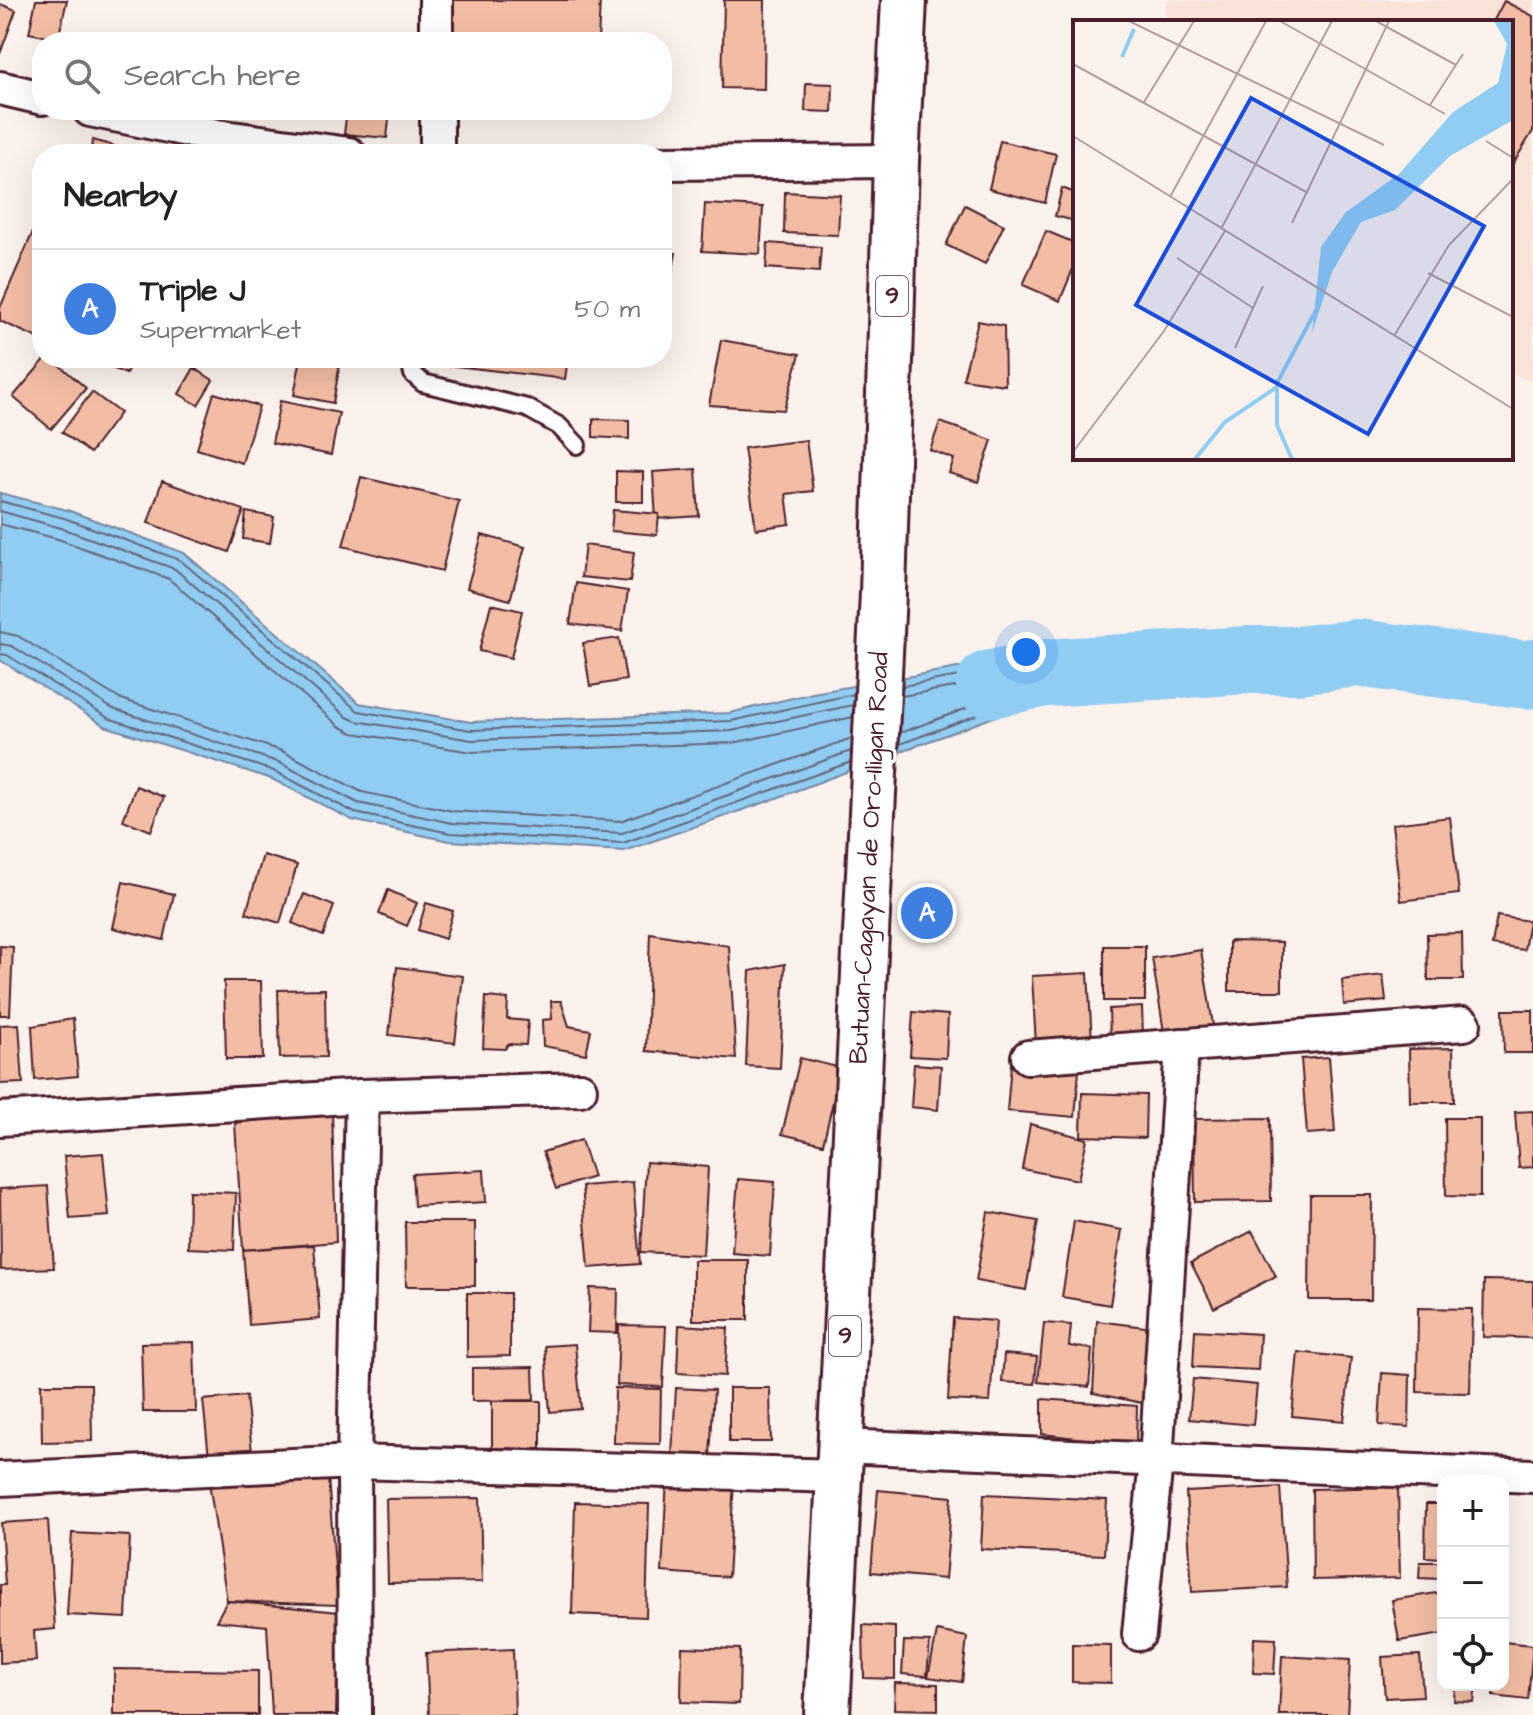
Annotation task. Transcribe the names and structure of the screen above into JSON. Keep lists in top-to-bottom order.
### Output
{
  "streets": {
    "highway": ["9", "Butuan-Cagayan de Oro-Iligan Road"]
  },
  "page": {
    "search": "Search here",
    "heading": "Nearby",
    "list": [
      {
        "mark": "A",
        "name": "Triple J",
        "note": "Supermarket",
        "value": "50 m"
      }
    ],
    "pins": "A",
    "map_buttons": ["+", "−"]
  }
}
